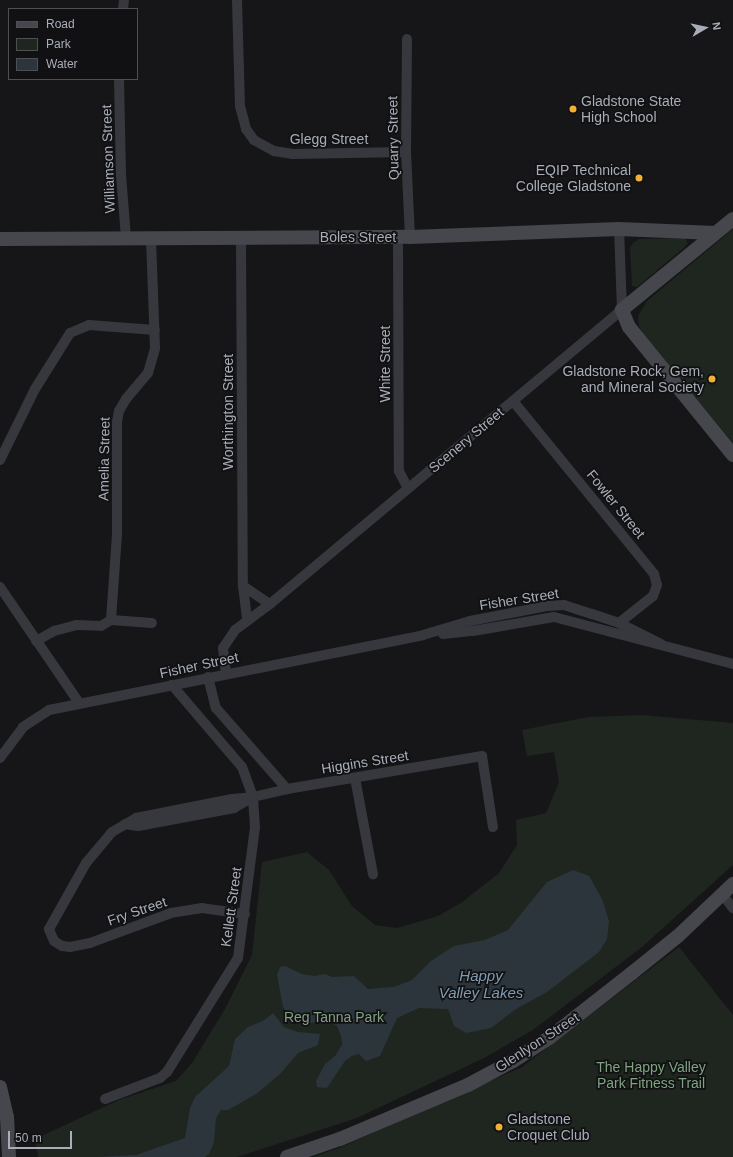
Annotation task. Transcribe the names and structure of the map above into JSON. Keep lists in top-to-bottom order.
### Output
{
  "streets": {
    "street": [
      "Quarry Street",
      "Glegg Street",
      "Williamson Street",
      "Boles Street",
      "White Street",
      "Worthington Street",
      "Scenery Street",
      "Amelia Street",
      "Fowler Street",
      "Fisher Street",
      "Higgins Street",
      "Kellett Street",
      "Fry Street",
      "Glenlyon Street"
    ]
  },
  "crossings": [
    ["Quarry Street", "Glegg Street"],
    ["Quarry Street", "Boles Street"],
    ["Quarry Street", "White Street"],
    ["Williamson Street", "Boles Street"],
    ["Boles Street", "White Street"],
    ["Boles Street", "Worthington Street"],
    ["Boles Street", "Scenery Street"],
    ["Boles Street", "Amelia Street"],
    ["White Street", "Scenery Street"],
    ["Worthington Street", "Scenery Street"],
    ["Scenery Street", "Fowler Street"],
    ["Scenery Street", "Fisher Street"],
    ["Fowler Street", "Fisher Street"],
    ["Fisher Street", "Kellett Street"],
    ["Higgins Street", "Kellett Street"],
    ["Higgins Street", "Fry Street"],
    ["Kellett Street", "Fry Street"]
  ],
  "water": ["Happy Valley Lakes"],
  "parks": ["Reg Tanna Park", "The Happy Valley Park Fitness Trail"],
  "places": [
    "Gladstone State High School",
    "EQIP Technical College Gladstone",
    "Gladstone Rock, Gem, and Mineral Society",
    "Gladstone Croquet Club"
  ],
  "legend": ["Road", "Park", "Water"],
  "scale_bar": "50 m",
  "north": "right"
}
